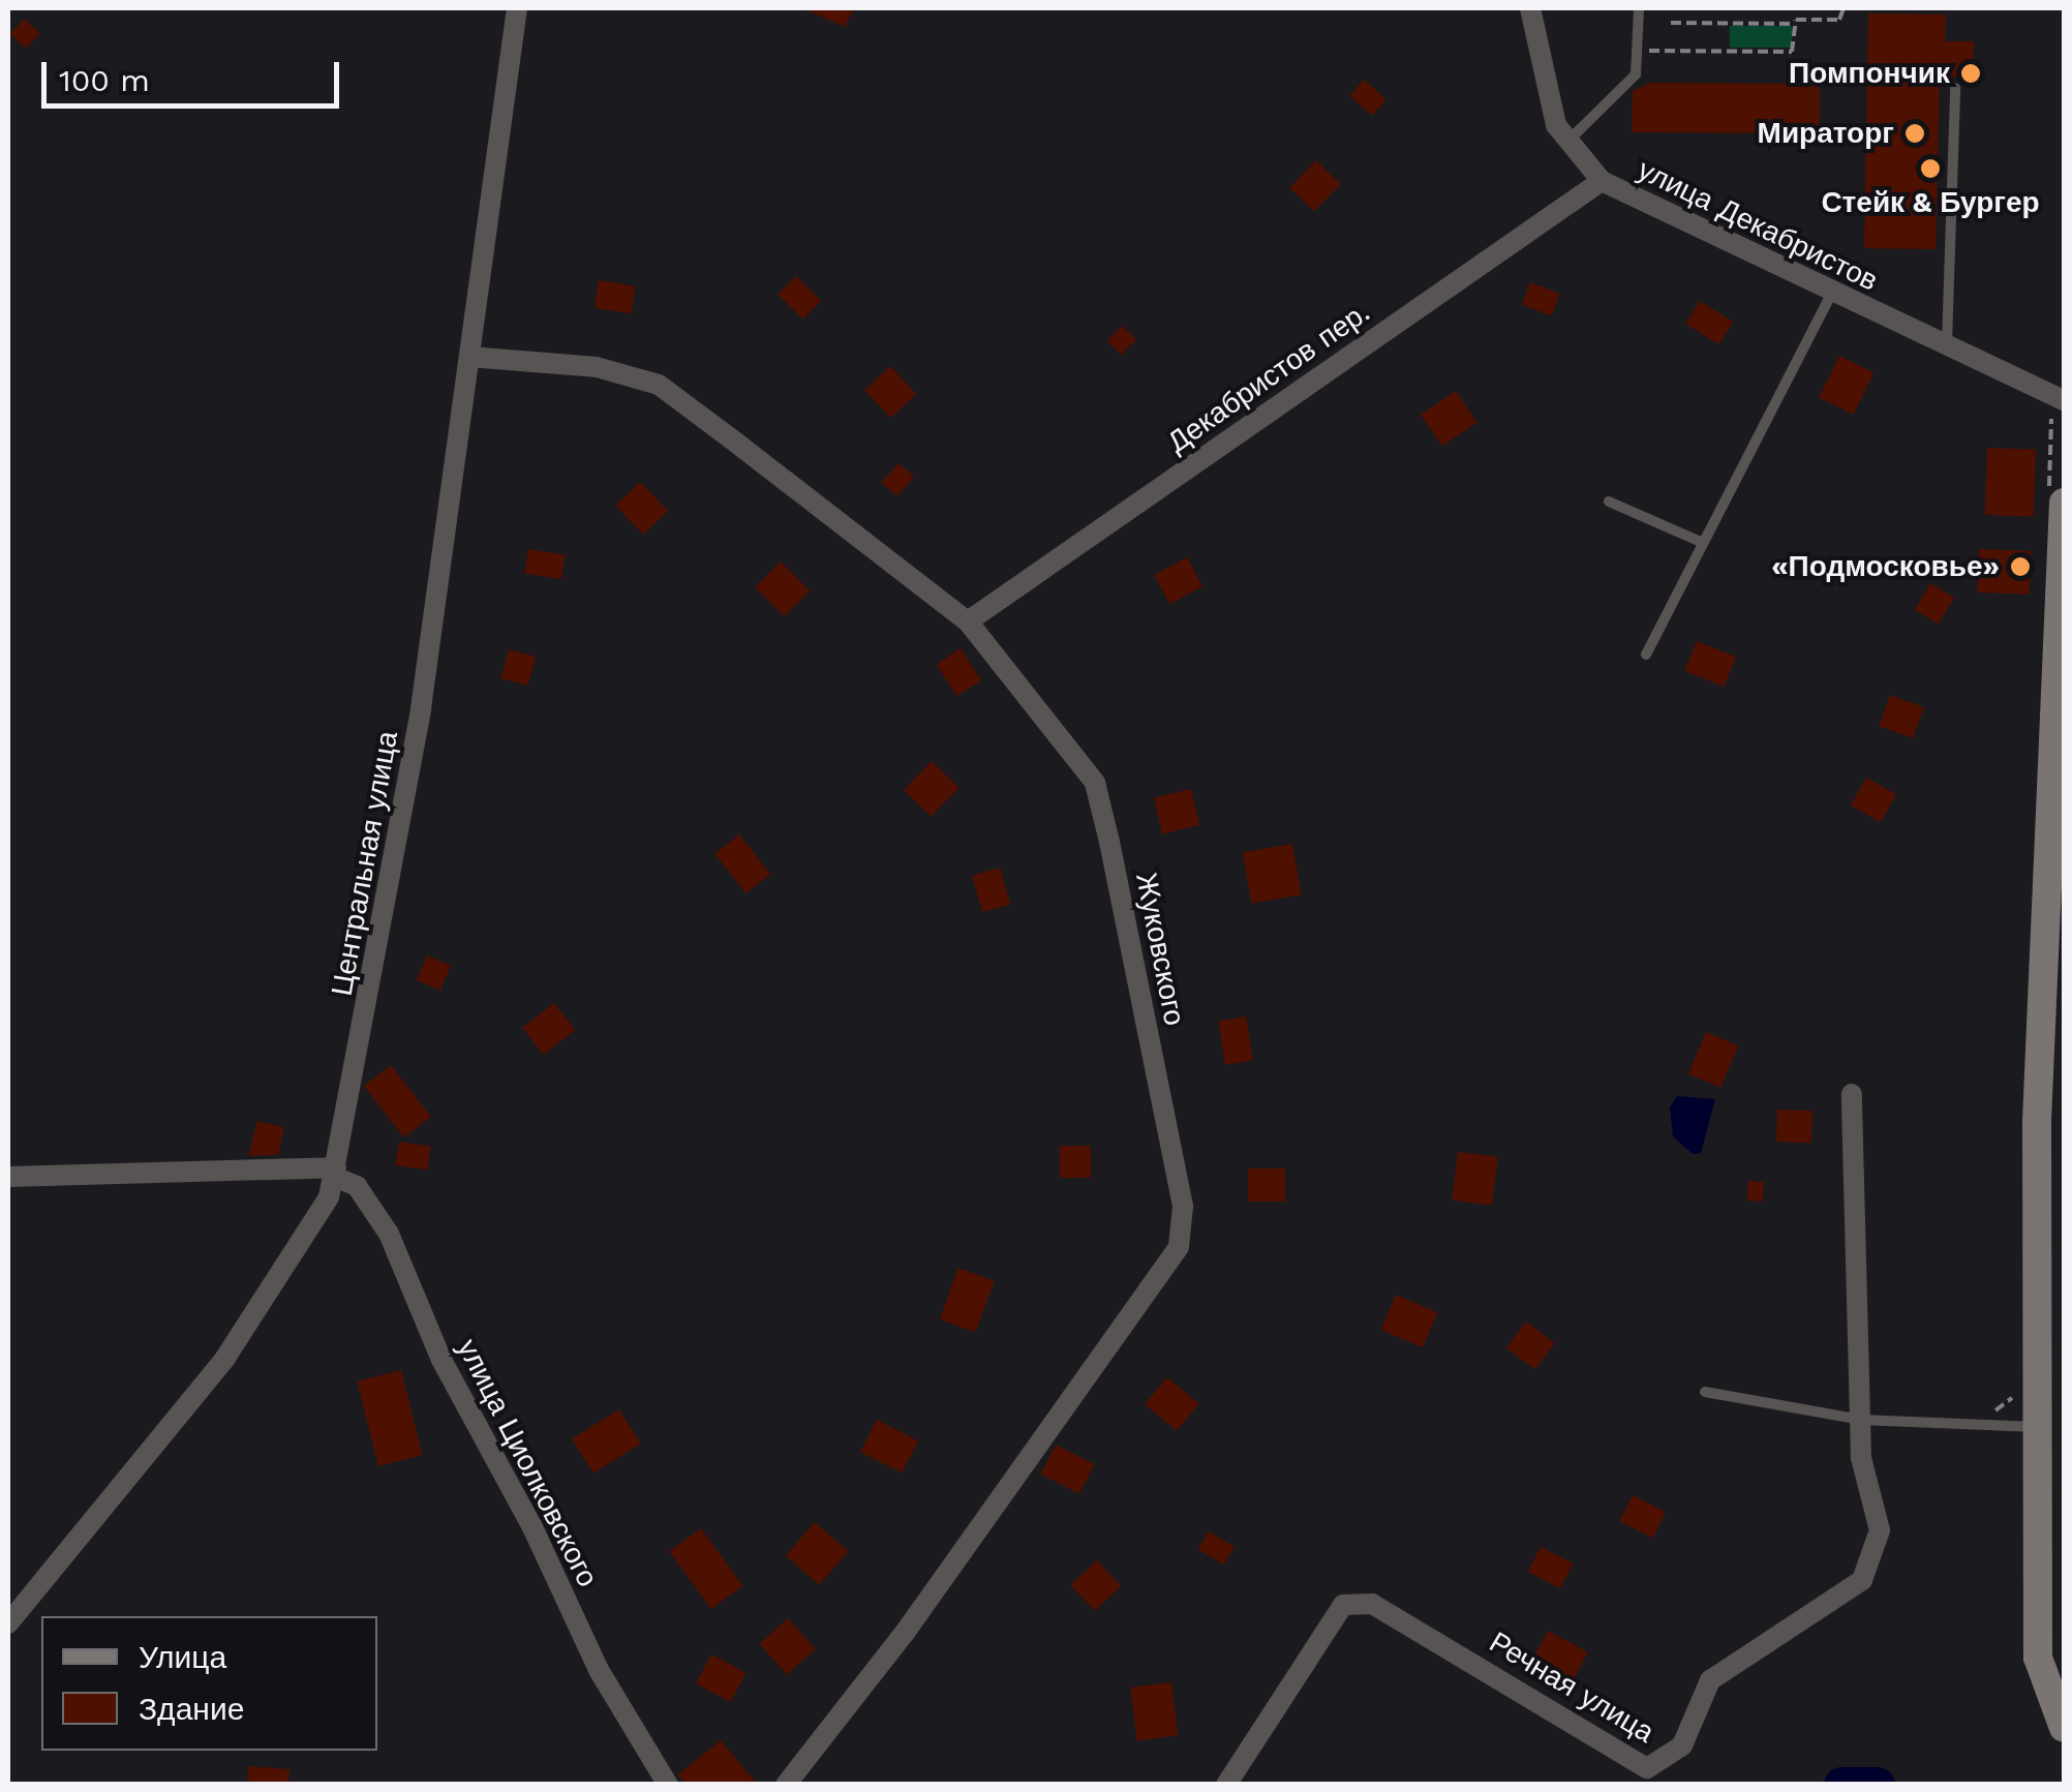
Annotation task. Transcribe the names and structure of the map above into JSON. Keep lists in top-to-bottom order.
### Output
{
  "streets": {
    "street": [
      "улица Декабристов",
      "Декабристов пер.",
      "Центральная улица",
      "Жуковского",
      "улица Циолковского",
      "Речная улица"
    ]
  },
  "crossings": [
    ["улица Декабристов", "Декабристов пер."],
    ["Декабристов пер.", "Жуковского"],
    ["Центральная улица", "Жуковского"],
    ["Центральная улица", "улица Циолковского"]
  ],
  "places": [
    "Помпончик",
    "Мираторг",
    "Стейк & Бургер",
    "«Подмосковье»"
  ],
  "legend": ["Улица", "Здание"],
  "scale_bar": "100 m"
}
